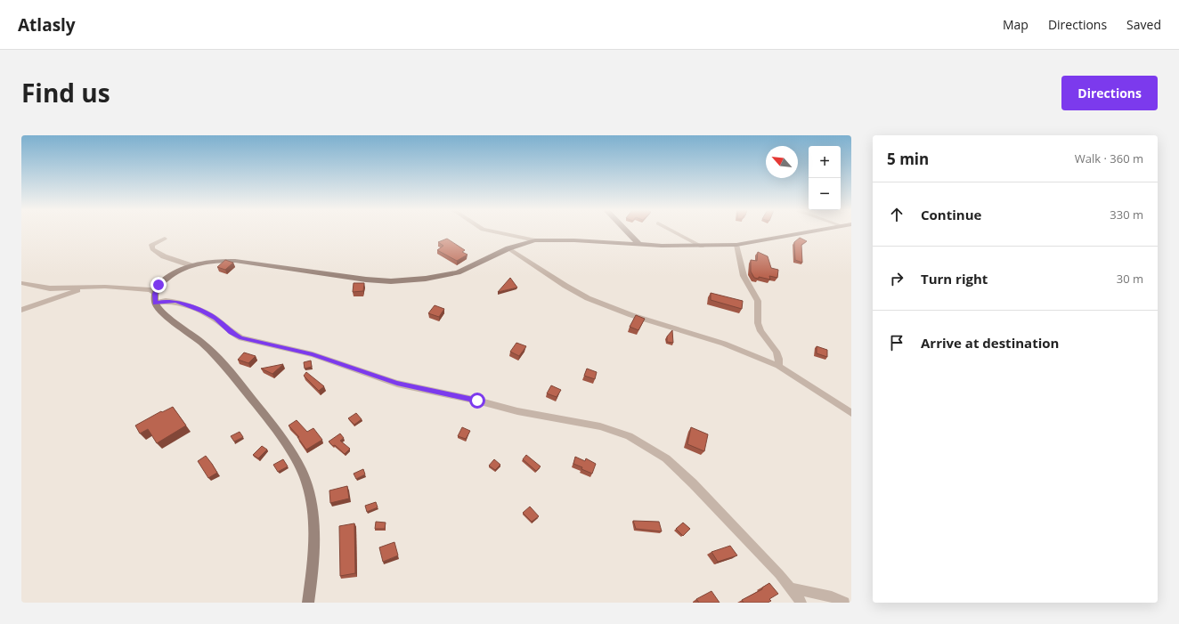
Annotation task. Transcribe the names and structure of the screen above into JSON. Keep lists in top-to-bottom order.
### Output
{
  "north": "top left",
  "page": {
    "header": "Atlasly",
    "nav": ["Map", "Directions", "Saved"],
    "title": "Find us",
    "buttons": "Directions",
    "heading": ["5 min", "Walk · 360 m"],
    "map_buttons": ["+", "−"],
    "list": [
      ["Continue", "330 m"],
      ["Turn right", "30 m"],
      "Arrive at destination"
    ]
  }
}
